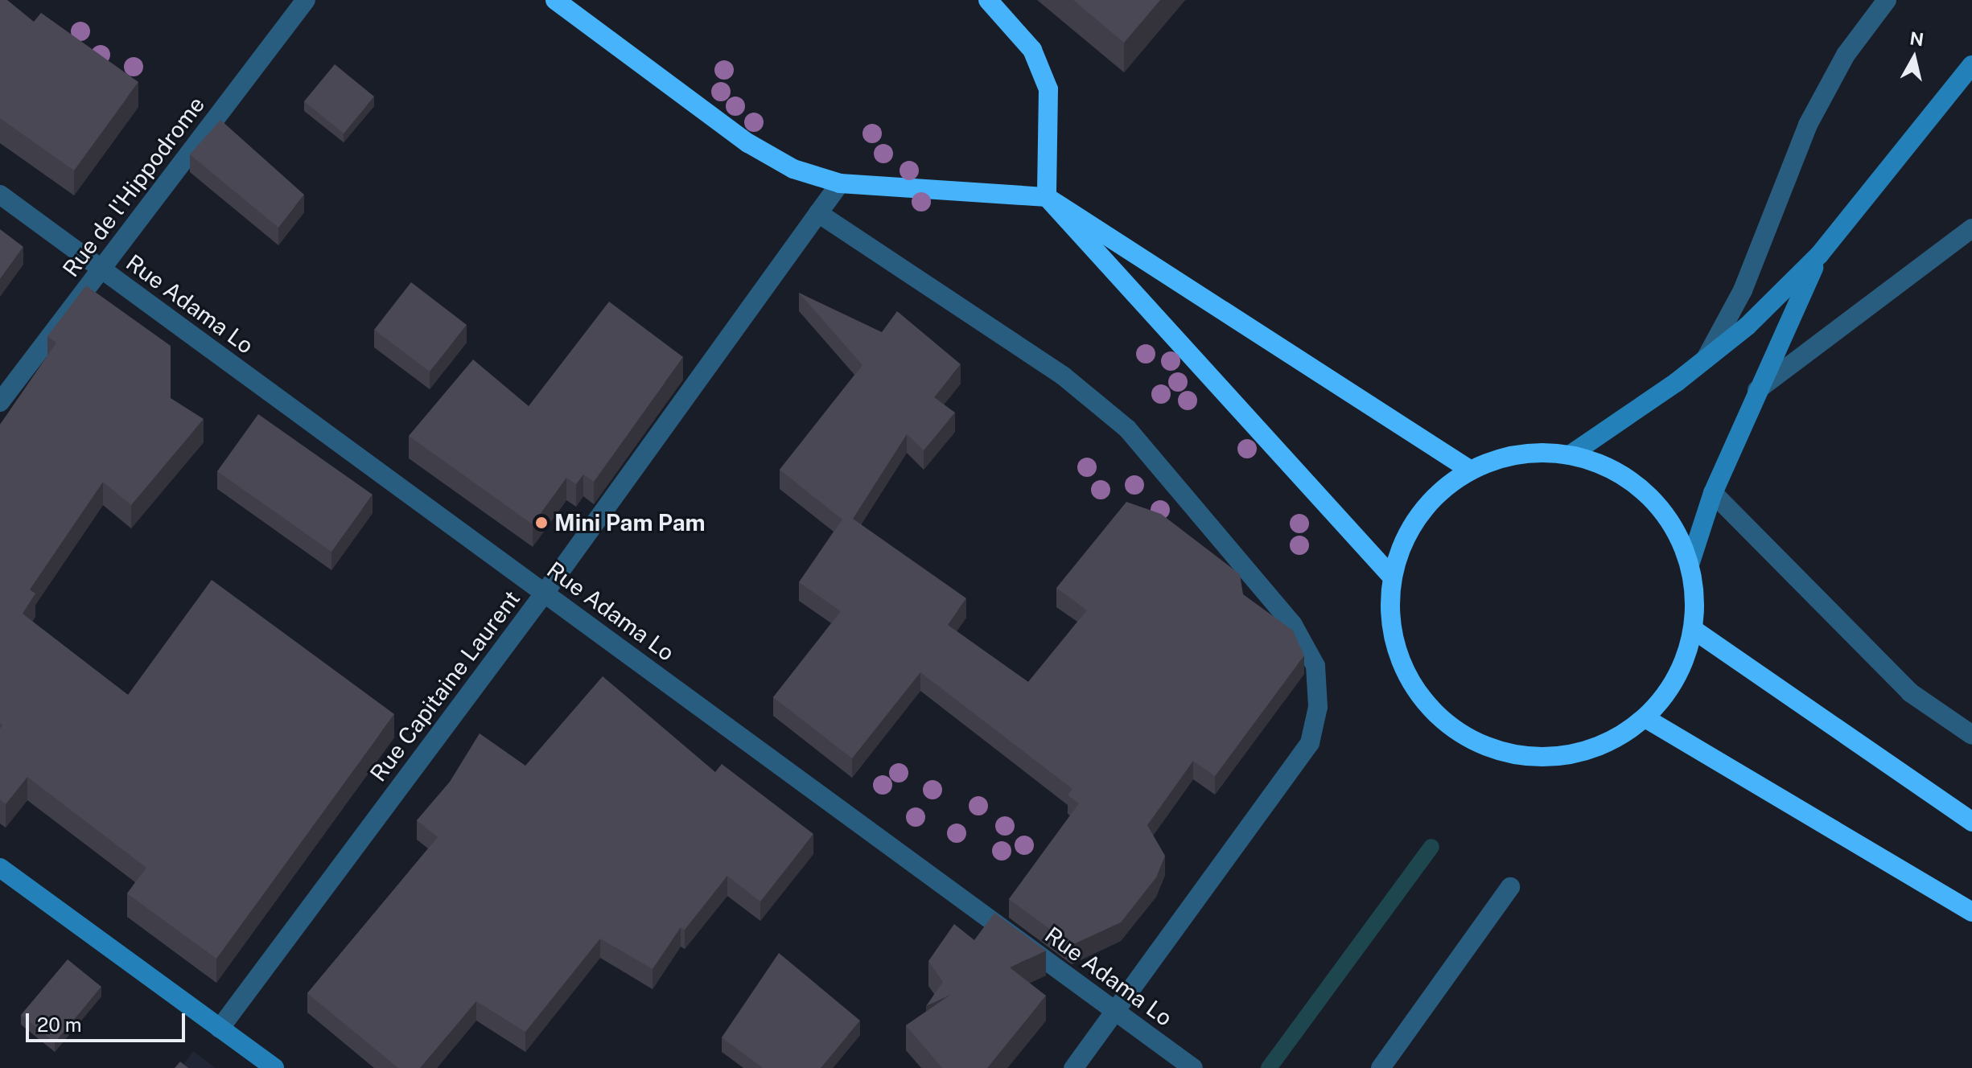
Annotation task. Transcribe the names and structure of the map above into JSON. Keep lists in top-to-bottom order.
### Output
{
  "streets": {
    "street": ["Rue de l'Hippodrome", "Rue Adama Lo", "Rue Capitaine Laurent"]
  },
  "crossings": [
    ["Rue de l'Hippodrome", "Rue Adama Lo"],
    ["Rue Adama Lo", "Rue Capitaine Laurent"]
  ],
  "places": ["Mini Pam Pam"],
  "scale_bar": "20 m",
  "north": "top"
}
